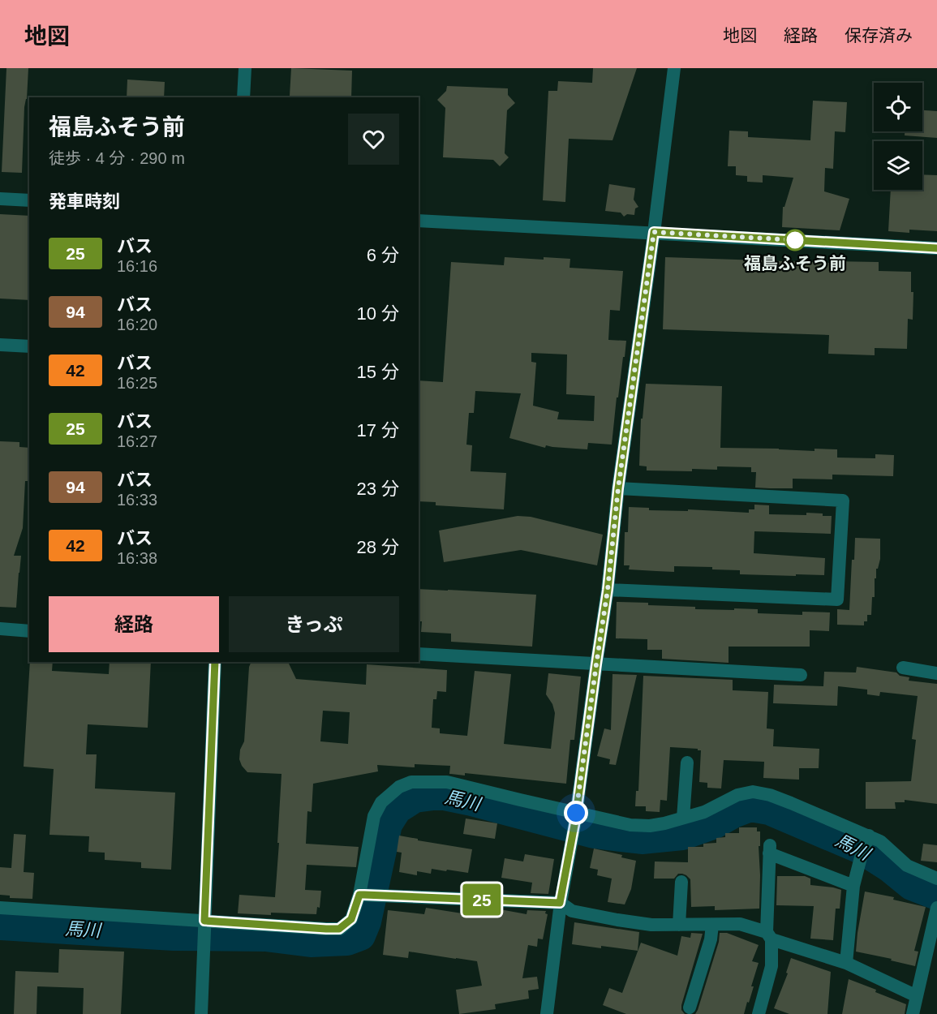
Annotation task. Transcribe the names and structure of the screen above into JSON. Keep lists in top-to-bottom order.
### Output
{
  "water": ["馬川"],
  "places": ["福島ふそう前"],
  "lines": ["bus line 25"],
  "page": {
    "header": "地図",
    "nav": ["地図", "経路", "保存済み"],
    "on_map": "25",
    "heading": [
      ["福島ふそう前", "徒歩 · 4 分 · 290 m"],
      "発車時刻"
    ],
    "list": [
      {
        "mark": "25",
        "name": "バス",
        "note": "16:16",
        "value": "6 分"
      },
      {
        "mark": "94",
        "name": "バス",
        "note": "16:20",
        "value": "10 分"
      },
      {
        "mark": "42",
        "name": "バス",
        "note": "16:25",
        "value": "15 分"
      },
      {
        "mark": "25",
        "name": "バス",
        "note": "16:27",
        "value": "17 分"
      },
      {
        "mark": "94",
        "name": "バス",
        "note": "16:33",
        "value": "23 分"
      },
      {
        "mark": "42",
        "name": "バス",
        "note": "16:38",
        "value": "28 分"
      }
    ],
    "buttons": ["経路", "きっぷ"]
  }
}
